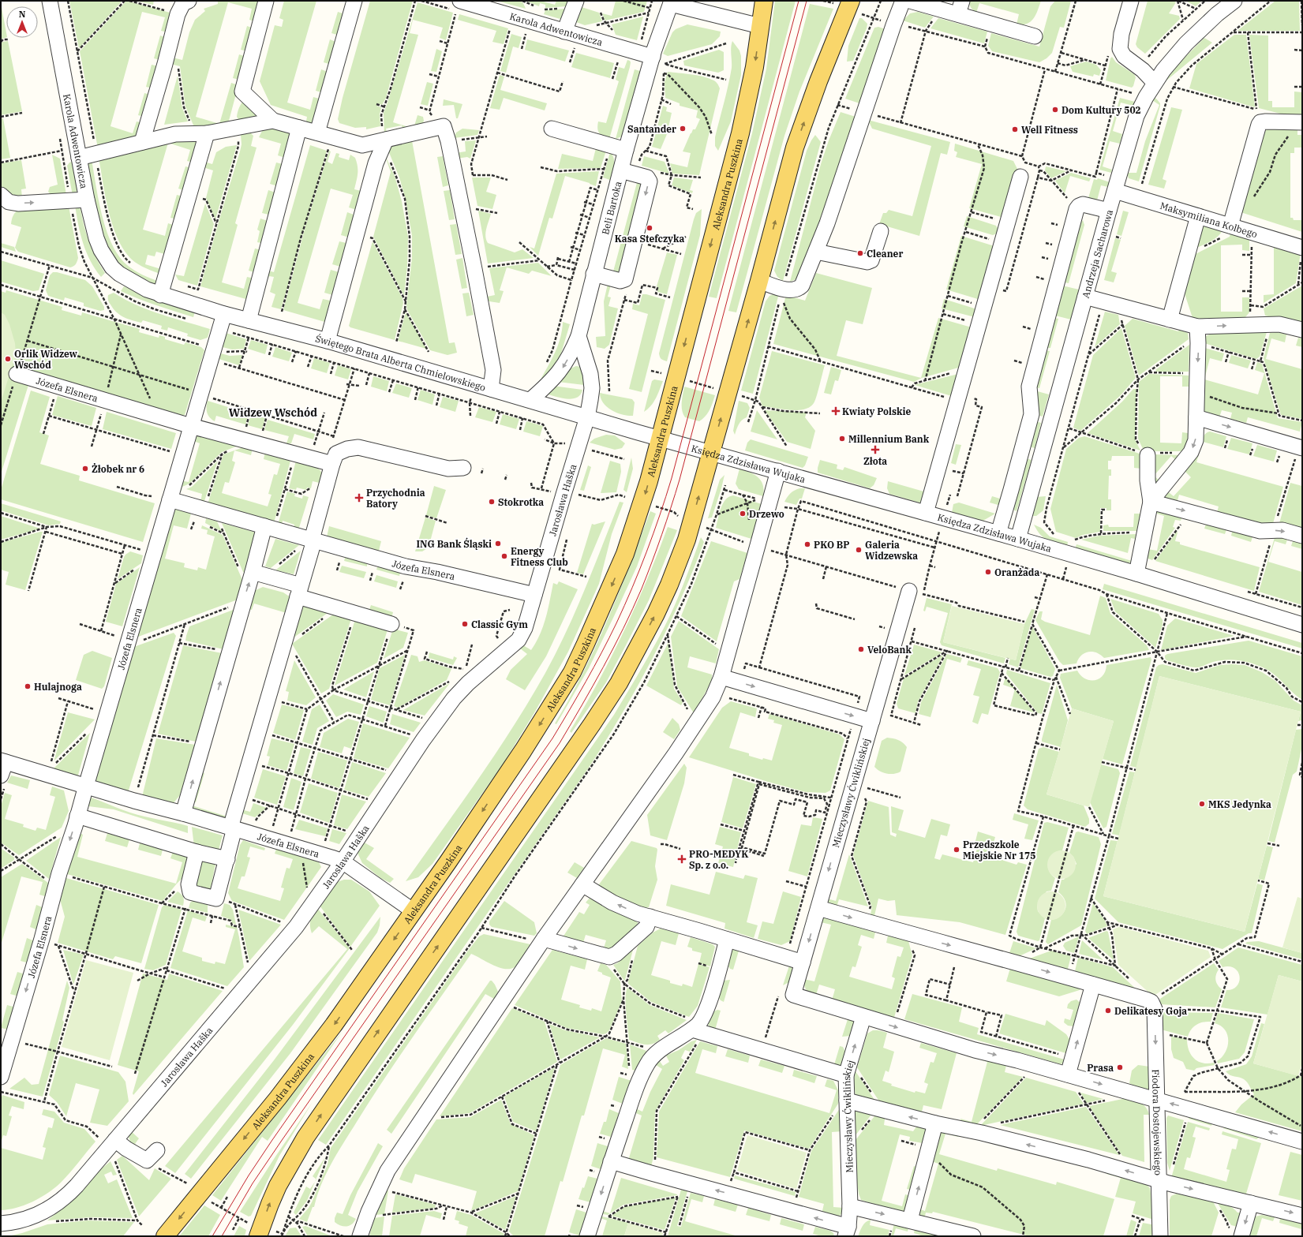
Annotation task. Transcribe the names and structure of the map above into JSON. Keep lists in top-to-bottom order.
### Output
{
  "streets": {
    "main road": ["Aleksandra Puszkina"],
    "street": [
      "Karola Adwentowicza",
      "Beli Bartoka",
      "Maksymiliana Kolbego",
      "Andrzeja Sacharowa",
      "Świętego Brata Alberta Chmielowskiego",
      "Józefa Elsnera",
      "Księdza Zdzisława Wujaka",
      "Jarosława Haška",
      "Mieczysławy Ćwiklińskiej",
      "Fiodora Dostojewskiego"
    ]
  },
  "crossings": [
    ["Karola Adwentowicza", "Beli Bartoka"],
    ["Karola Adwentowicza", "Świętego Brata Alberta Chmielowskiego"],
    ["Aleksandra Puszkina", "Świętego Brata Alberta Chmielowskiego"],
    ["Aleksandra Puszkina", "Józefa Elsnera"],
    ["Beli Bartoka", "Świętego Brata Alberta Chmielowskiego"],
    ["Maksymiliana Kolbego", "Andrzeja Sacharowa"],
    ["Andrzeja Sacharowa", "Księdza Zdzisława Wujaka"],
    ["Świętego Brata Alberta Chmielowskiego", "Józefa Elsnera"],
    ["Świętego Brata Alberta Chmielowskiego", "Księdza Zdzisława Wujaka"],
    ["Świętego Brata Alberta Chmielowskiego", "Jarosława Haška"],
    ["Józefa Elsnera", "Jarosława Haška"]
  ],
  "districts": ["Widzew Wschód"],
  "places": {
    "other": [
      "Dom Kultury 502",
      "Santander",
      "Well Fitness",
      "Kasa Stefczyka",
      "Cleaner",
      "Orlik Widzew Wschód",
      "Millennium Bank",
      "Żłobek nr 6",
      "Stokrotka",
      "Drzewo",
      "ING Bank Śląski",
      "PKO BP",
      "Galeria Widzewska",
      "Energy Fitness Club",
      "Oranżada",
      "Classic Gym",
      "VeloBank",
      "Hulajnoga",
      "MKS Jedynka",
      "Przedszkole Miejskie Nr 175",
      "Delikatesy Goja",
      "Prasa"
    ],
    "health": [
      "Kwiaty Polskie",
      "Złota",
      "Przychodnia Batory",
      "PRO-MEDYK Sp. z o.o."
    ]
  },
  "north": "top"
}
